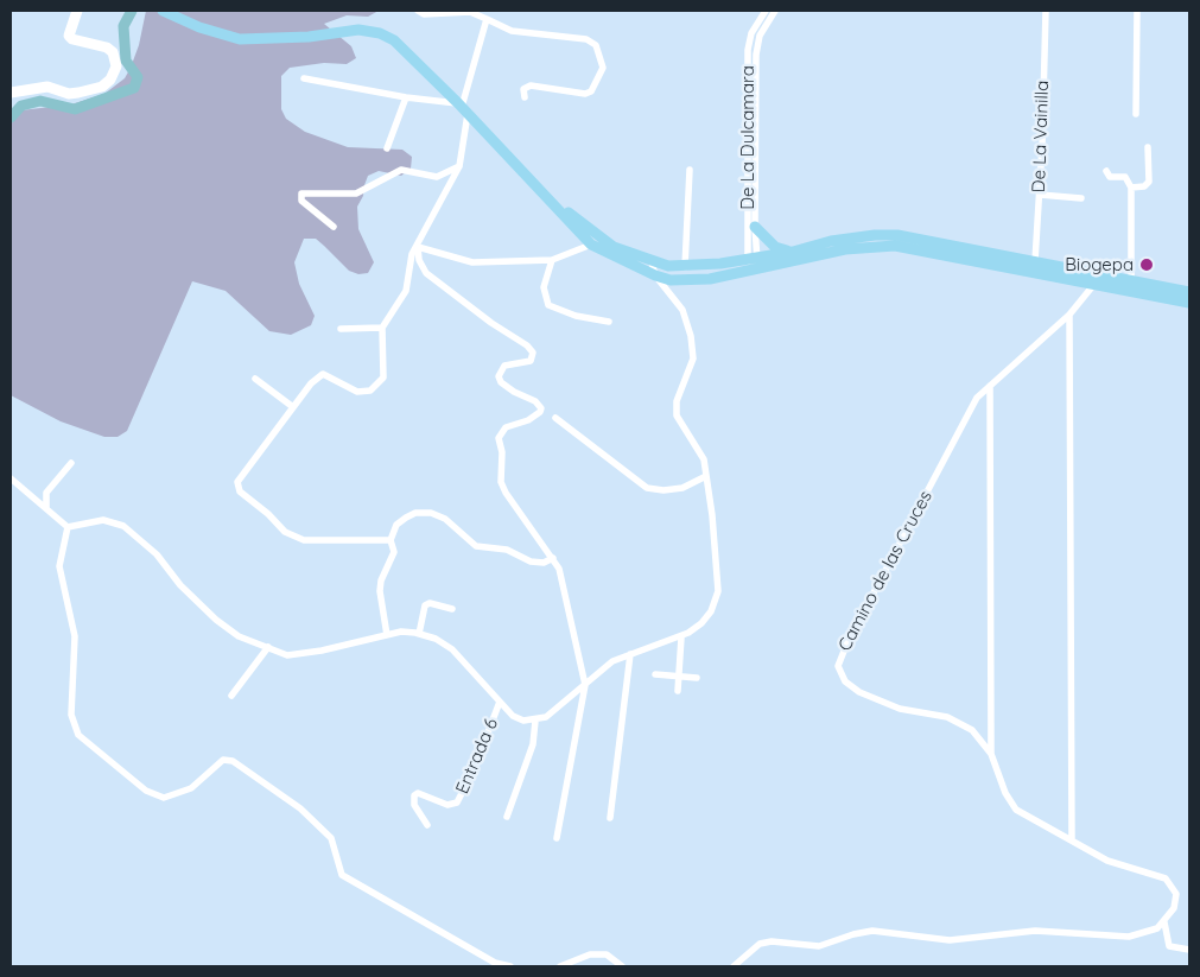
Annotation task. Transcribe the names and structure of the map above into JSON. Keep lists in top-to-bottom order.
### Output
{
  "streets": {
    "street": [
      "De La Vainilla",
      "De La Dulcamara",
      "Camino de las Cruces",
      "Entrada 6"
    ]
  },
  "places": ["Biogepa"]
}
